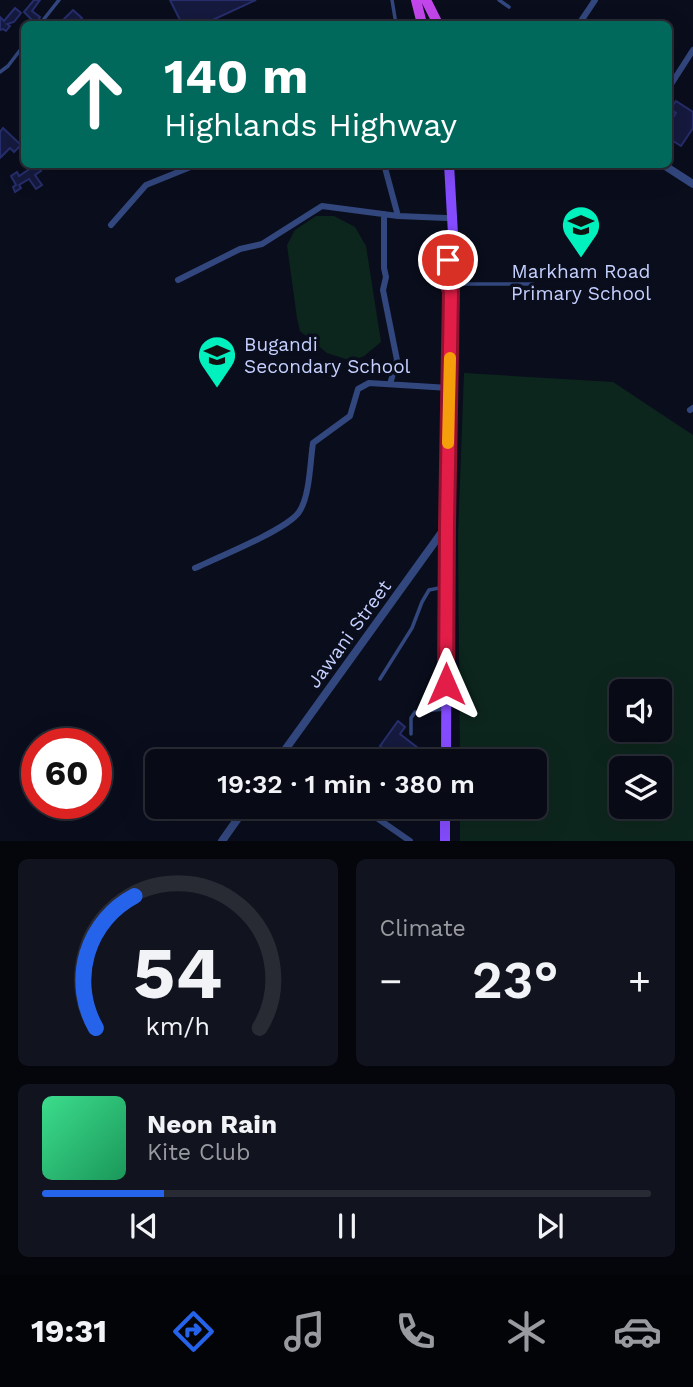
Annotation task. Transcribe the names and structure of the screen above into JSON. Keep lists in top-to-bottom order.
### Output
{
  "streets": {
    "street": ["Jawani Street"]
  },
  "places": {
    "school or university": ["Markham Road Primary School", "Bugandi Secondary School"]
  },
  "page": {
    "turn": ["140 m", "Highlands Highway"],
    "limit": "60",
    "trip": "19:32 · 1 min · 380 m",
    "tile": "Climate",
    "heat": ["−", "23°", "+"],
    "song": ["Neon Rain", "Kite Club"],
    "tabs": "19:31",
    "gauge": ["54", "km/h"]
  }
}
